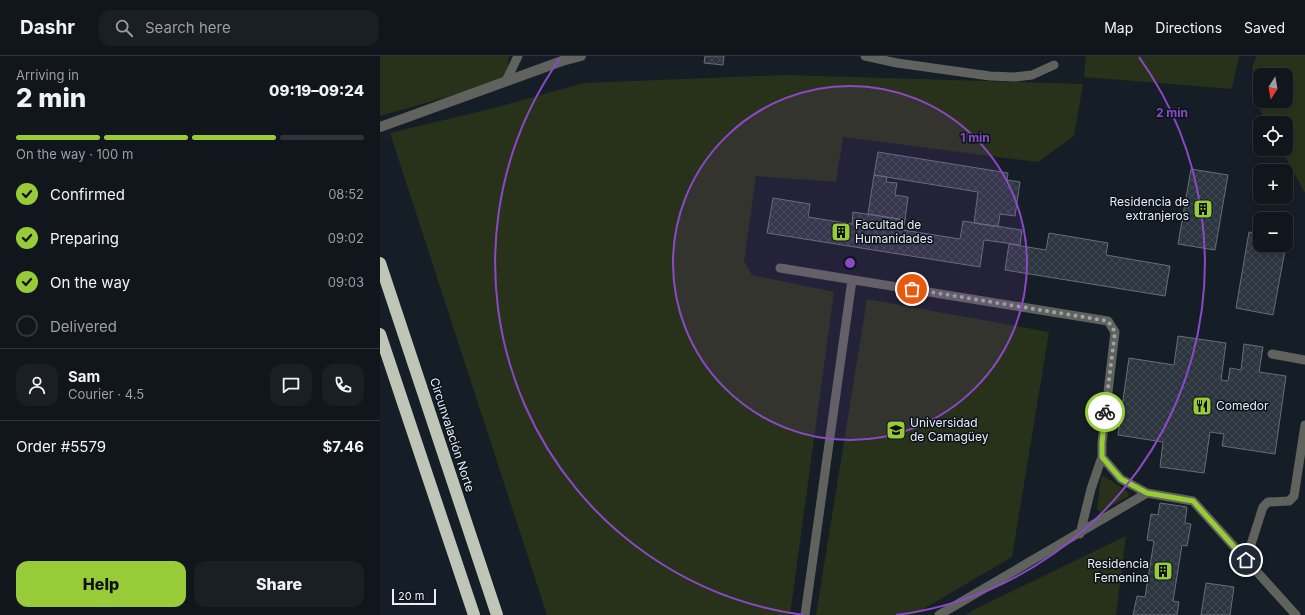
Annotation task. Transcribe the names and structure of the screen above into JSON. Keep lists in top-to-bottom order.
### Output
{
  "streets": {
    "highway": ["Circunvalación Norte"]
  },
  "places": {
    "building": ["Residencia de extranjeros", "Facultad de Humanidades", "Residencia Femenina"],
    "restaurant": ["Comedor"],
    "school or university": ["Universidad de Camagüey"]
  },
  "scale_bar": "20 m",
  "north": "bottom",
  "page": {
    "header": "Dashr",
    "search": "Search here",
    "nav": ["Map", "Directions", "Saved"],
    "heading": ["2 min", "Arriving in", "09:19–09:24"],
    "panel": [
      "Sam",
      "Courier · 4.5",
      "Order #5579",
      "$7.46"
    ],
    "map_buttons": ["+", "−"],
    "bar": "On the way · 100 m",
    "list": [
      ["Confirmed", "08:52"],
      ["Preparing", "09:02"],
      ["On the way", "09:03"],
      "Delivered"
    ],
    "buttons": ["Help", "Share"],
    "scale": "20 m"
  },
  "rings": ["2 min", "1 min"]
}
